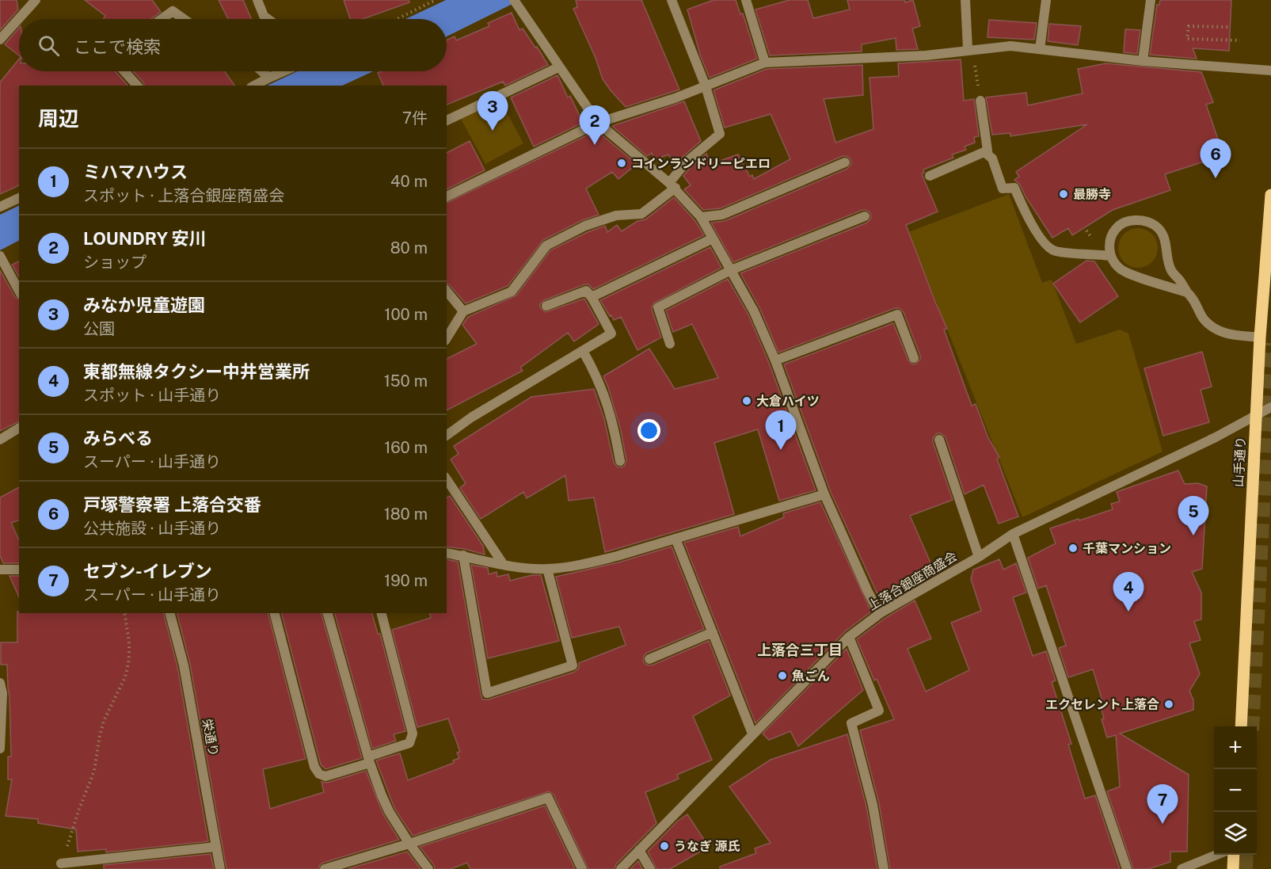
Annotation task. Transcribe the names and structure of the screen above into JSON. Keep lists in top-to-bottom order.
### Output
{
  "streets": {
    "main road": ["山手通り"],
    "street": ["上落合銀座商盛会", "栄通り"]
  },
  "crossings": [
    ["山手通り", "上落合銀座商盛会"]
  ],
  "districts": ["上落合三丁目"],
  "places": [
    "コインランドリーピエロ",
    "最勝寺",
    "大倉ハイツ",
    "千葉マンション",
    "魚ごん",
    "エクセレント上落合",
    "うなぎ 源氏"
  ],
  "page": {
    "search": "ここで検索",
    "heading": ["周辺", "7件"],
    "pins": [
      "3",
      "2",
      "6",
      "1",
      "5",
      "4",
      "7"
    ],
    "list": [
      {
        "mark": "1",
        "name": "ミハマハウス",
        "note": "スポット · 上落合銀座商盛会",
        "value": "40 m"
      },
      {
        "mark": "2",
        "name": "LOUNDRY 安川",
        "note": "ショップ",
        "value": "80 m"
      },
      {
        "mark": "3",
        "name": "みなか児童遊園",
        "note": "公園",
        "value": "100 m"
      },
      {
        "mark": "4",
        "name": "東都無線タクシー中井営業所",
        "note": "スポット · 山手通り",
        "value": "150 m"
      },
      {
        "mark": "5",
        "name": "みらべる",
        "note": "スーパー · 山手通り",
        "value": "160 m"
      },
      {
        "mark": "6",
        "name": "戸塚警察署 上落合交番",
        "note": "公共施設 · 山手通り",
        "value": "180 m"
      },
      {
        "mark": "7",
        "name": "セブン-イレブン",
        "note": "スーパー · 山手通り",
        "value": "190 m"
      }
    ],
    "map_buttons": ["+", "−"]
  }
}
